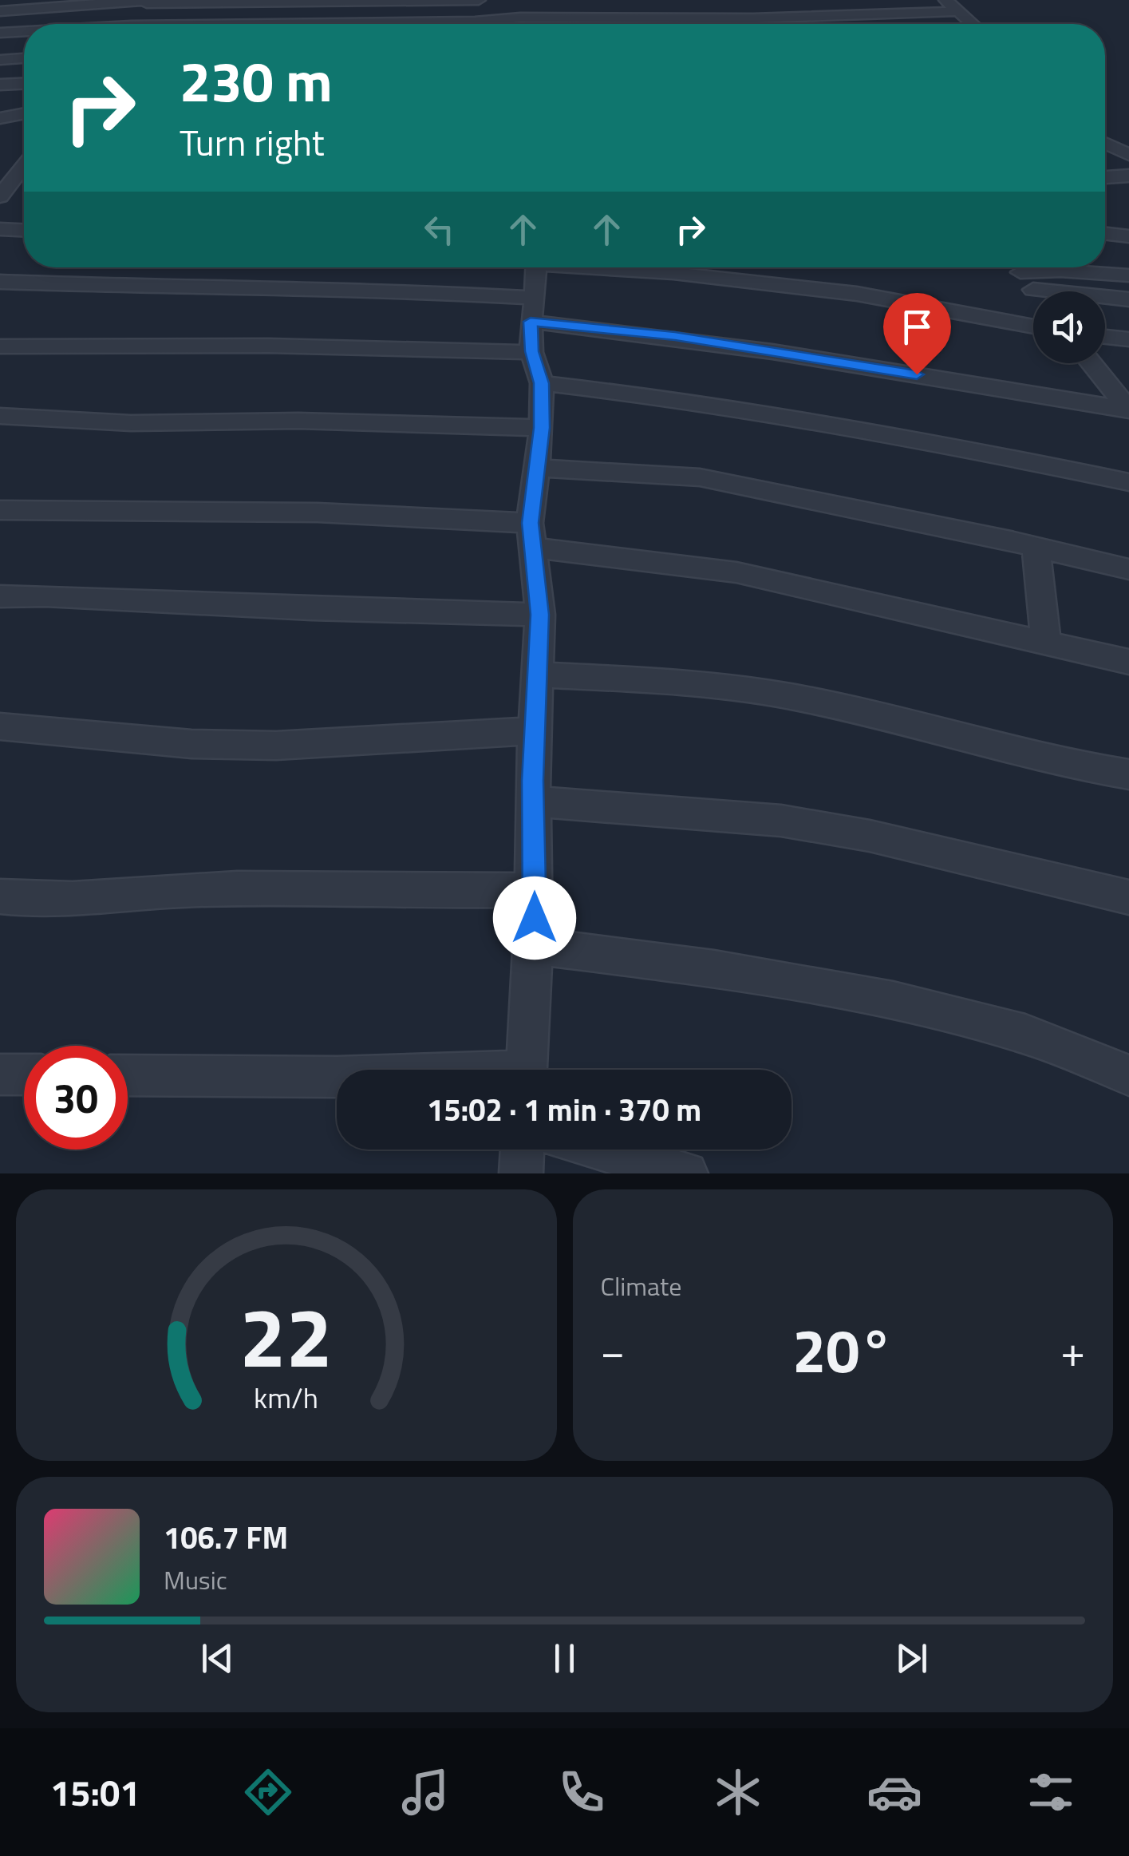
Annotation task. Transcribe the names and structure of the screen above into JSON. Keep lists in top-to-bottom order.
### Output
{
  "page": {
    "turn": ["230 m", "Turn right"],
    "limit": "30",
    "trip": "15:02 · 1 min · 370 m",
    "tile": "Climate",
    "heat": ["−", "20°", "+"],
    "song": ["106.7 FM", "Music"],
    "tabs": "15:01",
    "gauge": ["22", "km/h"]
  }
}
